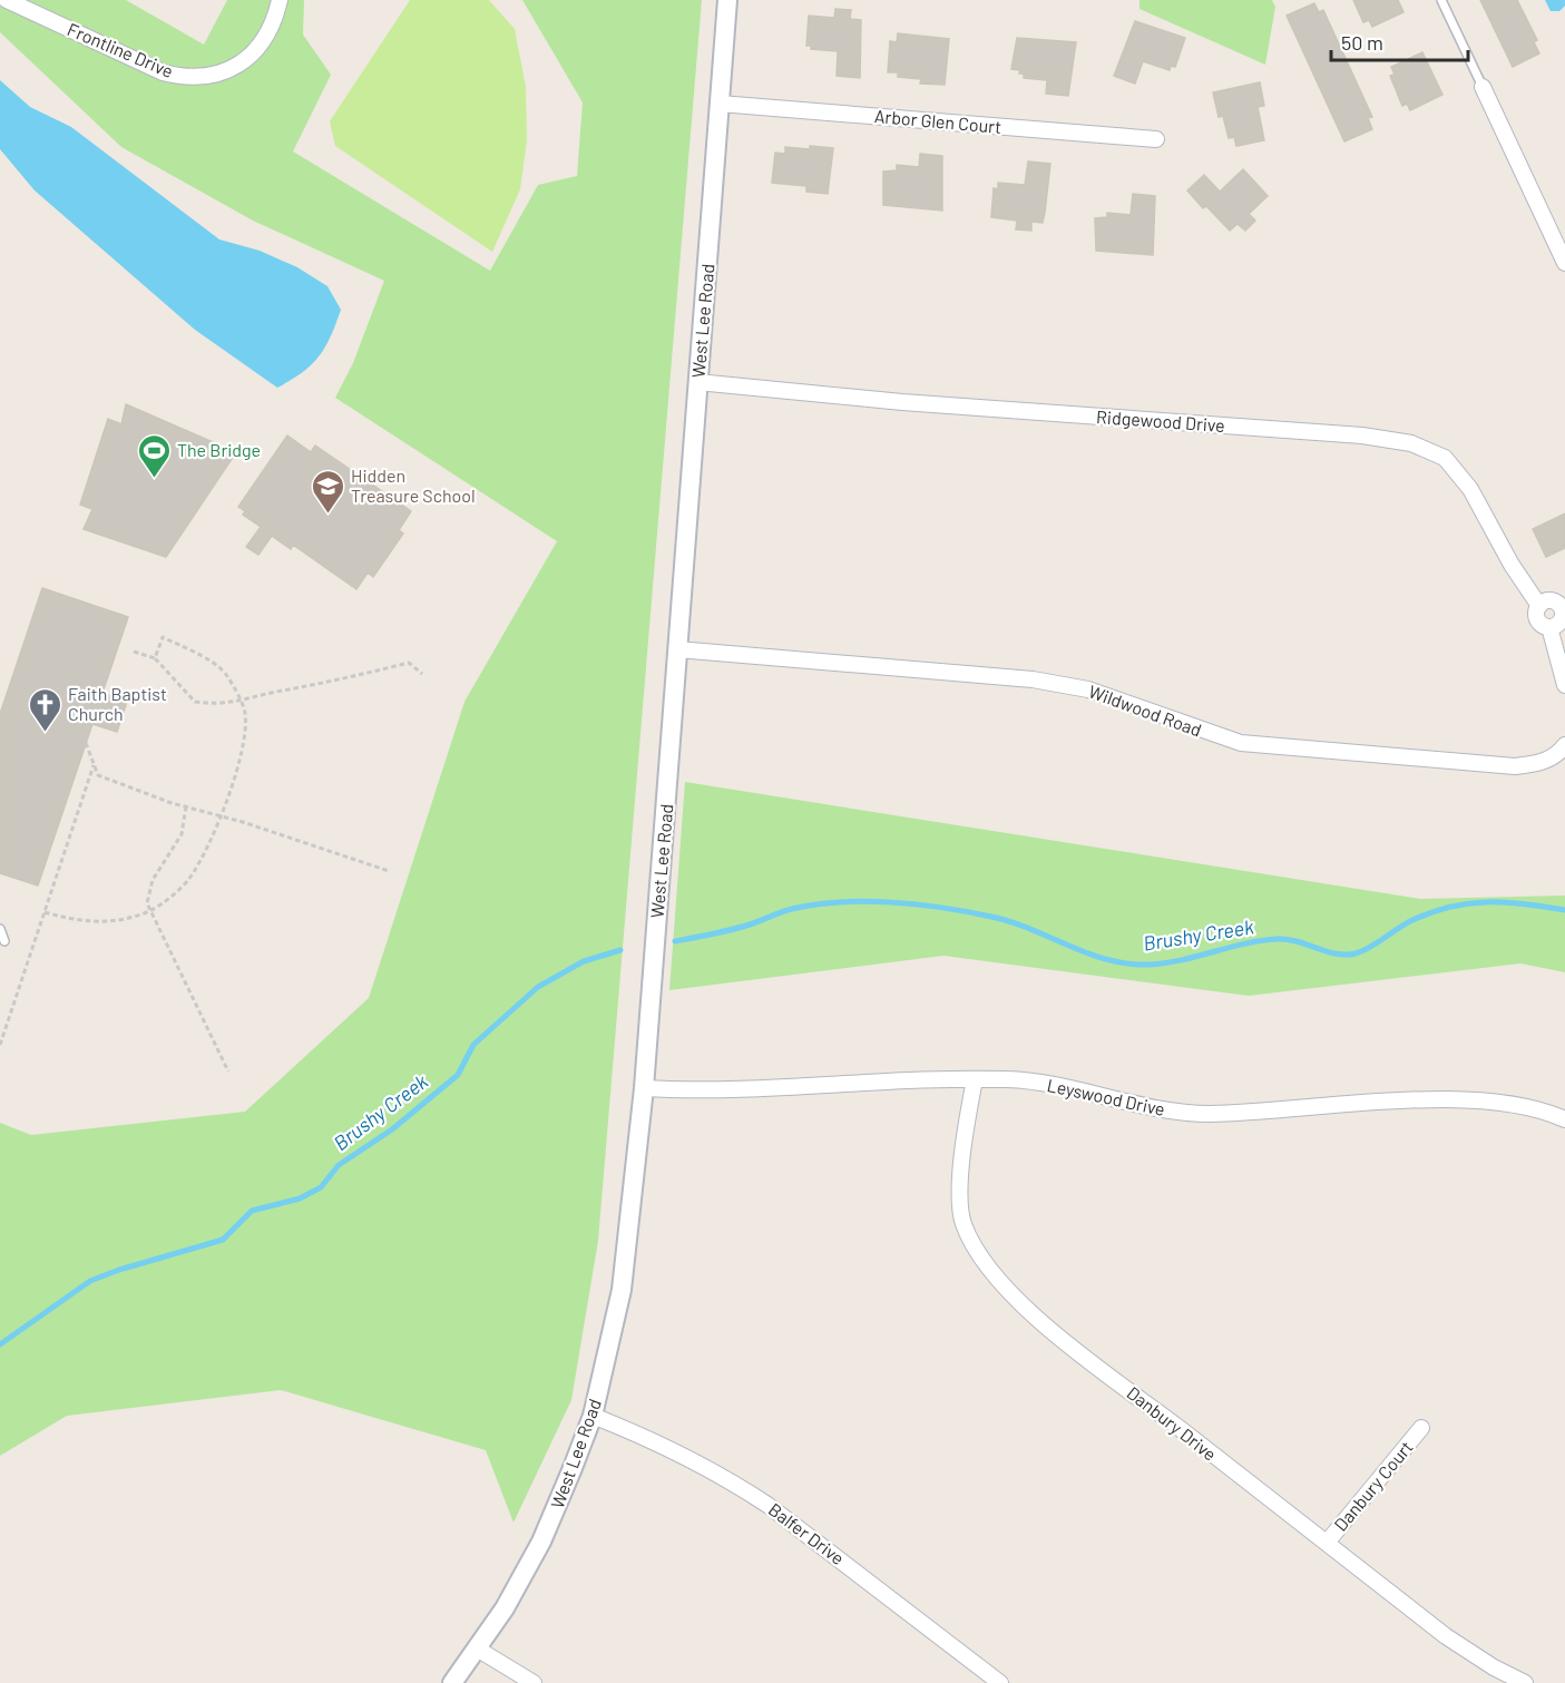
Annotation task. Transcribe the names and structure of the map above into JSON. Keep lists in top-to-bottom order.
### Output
{
  "streets": {
    "street": [
      "Frontline Drive",
      "Arbor Glen Court",
      "West Lee Road",
      "Ridgewood Drive",
      "Wildwood Road",
      "Leyswood Drive",
      "Danbury Drive",
      "Danbury Court",
      "Balfer Drive"
    ]
  },
  "crossings": [
    ["Arbor Glen Court", "West Lee Road"],
    ["West Lee Road", "Ridgewood Drive"],
    ["West Lee Road", "Wildwood Road"],
    ["West Lee Road", "Leyswood Drive"],
    ["West Lee Road", "Balfer Drive"],
    ["Leyswood Drive", "Danbury Drive"],
    ["Danbury Drive", "Danbury Court"]
  ],
  "water": ["Brushy Creek"],
  "places": {
    "sports": ["The Bridge"],
    "school or university": ["Hidden Treasure School"],
    "church": ["Faith Baptist Church"]
  },
  "scale_bar": "50 m"
}
